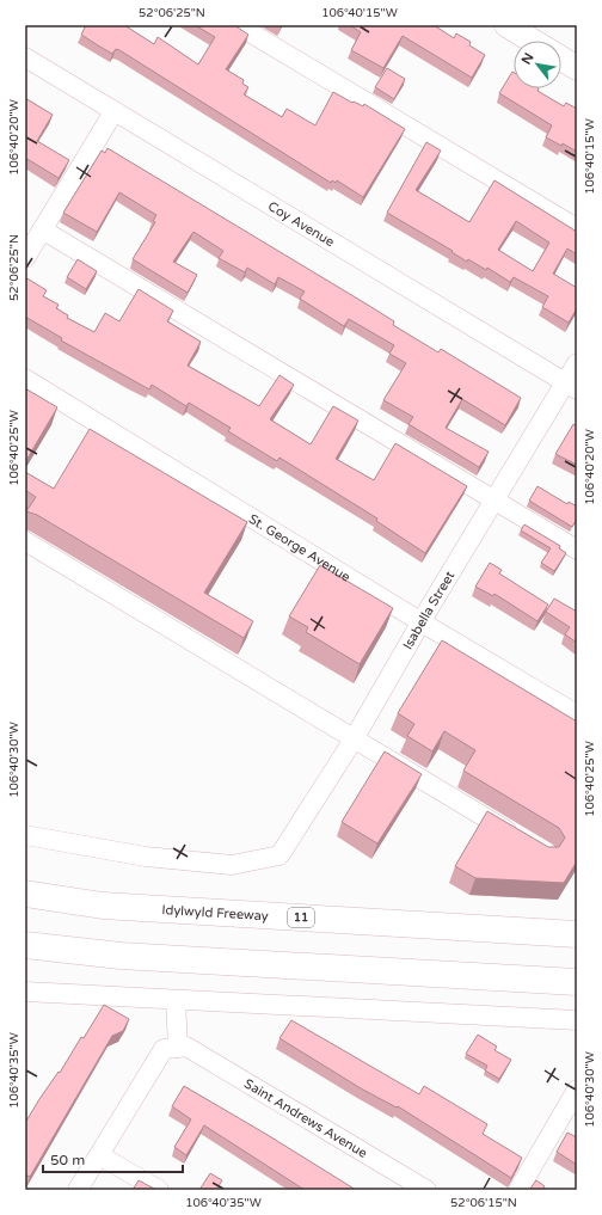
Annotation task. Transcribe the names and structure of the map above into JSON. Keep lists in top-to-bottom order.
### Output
{
  "streets": {
    "highway": ["Idylwyld Freeway", "11"],
    "street": [
      "Coy Avenue",
      "St. George Avenue",
      "Isabella Street",
      "Saint Andrews Avenue"
    ]
  },
  "crossings": [
    ["Coy Avenue", "Isabella Street"],
    ["St. George Avenue", "Isabella Street"]
  ],
  "scale_bar": "50 m",
  "north": "top left",
  "coordinates": [
    "52°06'25\"N",
    "106°40'15\"W",
    "106°40'20\"W",
    "106°40'25\"W",
    "106°40'30\"W",
    "106°40'35\"W",
    "52°06'15\"N"
  ]
}
